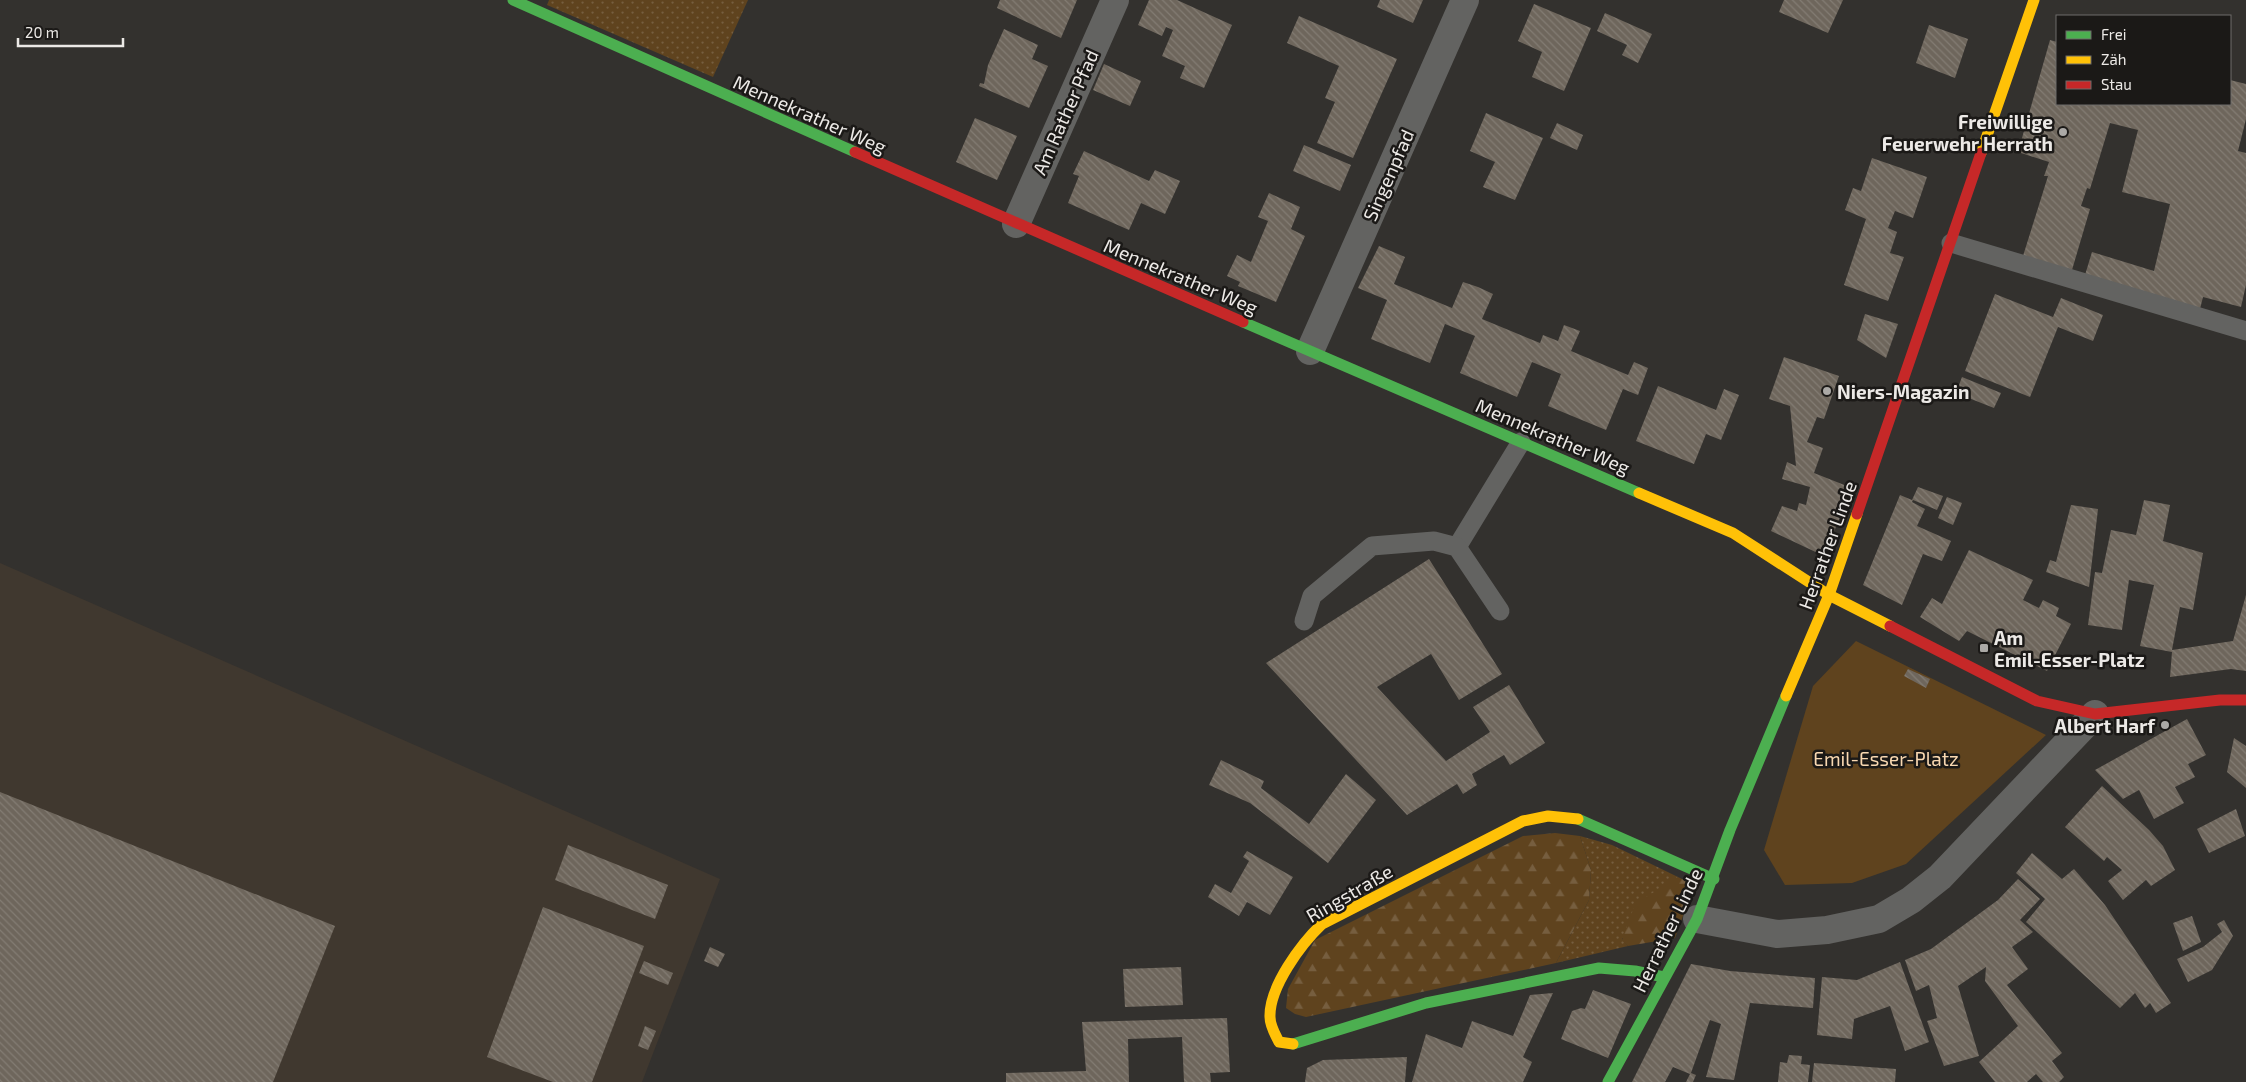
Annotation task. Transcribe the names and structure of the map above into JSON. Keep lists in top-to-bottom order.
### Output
{
  "streets": {
    "street": [
      "Am Rather Pfad",
      "Mennekrather Weg",
      "Singenpfad",
      "Herrather Linde",
      "Ringstraße"
    ]
  },
  "crossings": [
    ["Am Rather Pfad", "Mennekrather Weg"],
    ["Mennekrather Weg", "Singenpfad"],
    ["Mennekrather Weg", "Herrather Linde"],
    ["Herrather Linde", "Ringstraße"]
  ],
  "parks": ["Emil-Esser-Platz"],
  "places": {
    "other": ["Freiwillige Feuerwehr Herrath", "Niers-Magazin", "Albert Harf"],
    "transit": ["Am Emil-Esser-Platz"]
  },
  "legend": ["Frei", "Zäh", "Stau"],
  "scale_bar": "20 m"
}
